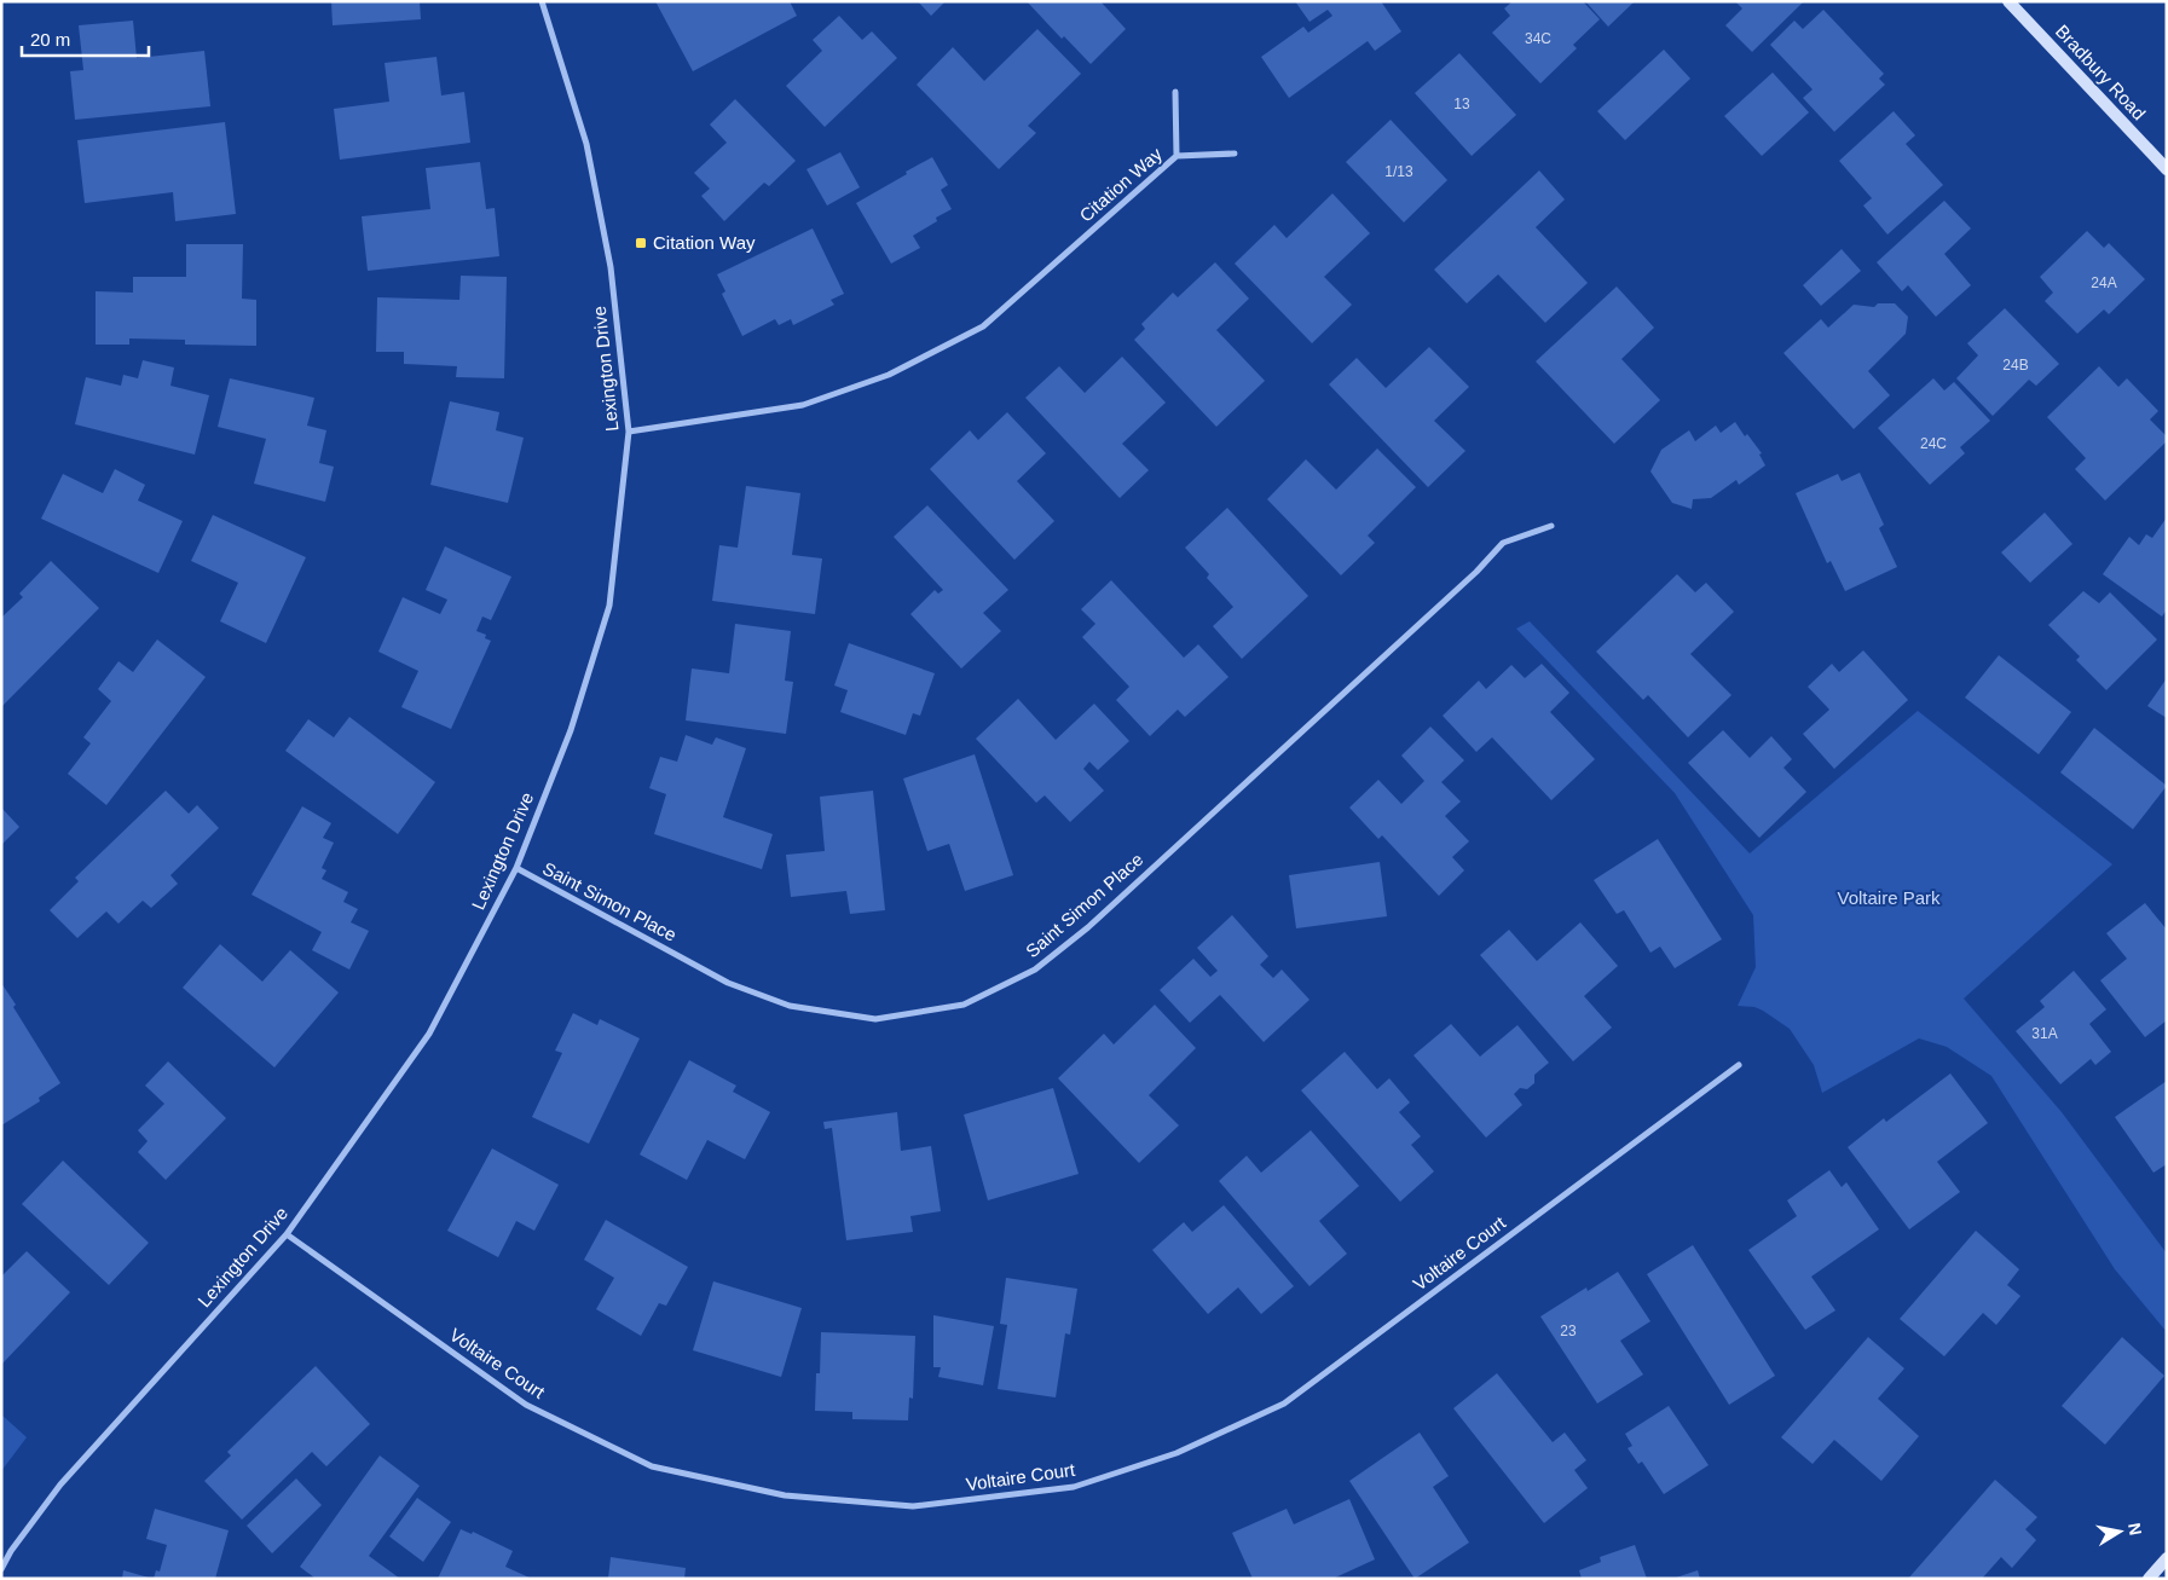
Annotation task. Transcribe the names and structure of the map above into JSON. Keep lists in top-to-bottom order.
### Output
{
  "streets": {
    "street": [
      "Bradbury Road",
      "Citation Way",
      "Lexington Drive",
      "Saint Simon Place",
      "Voltaire Court"
    ]
  },
  "crossings": [
    ["Citation Way", "Lexington Drive"],
    ["Lexington Drive", "Saint Simon Place"],
    ["Lexington Drive", "Voltaire Court"]
  ],
  "parks": ["Voltaire Park"],
  "places": {
    "transit": ["Citation Way"]
  },
  "house_numbers": [
    "34C",
    "13",
    "1/13",
    "24A",
    "24B",
    "24C",
    "31A",
    "23"
  ],
  "scale_bar": "20 m",
  "north": "right"
}
